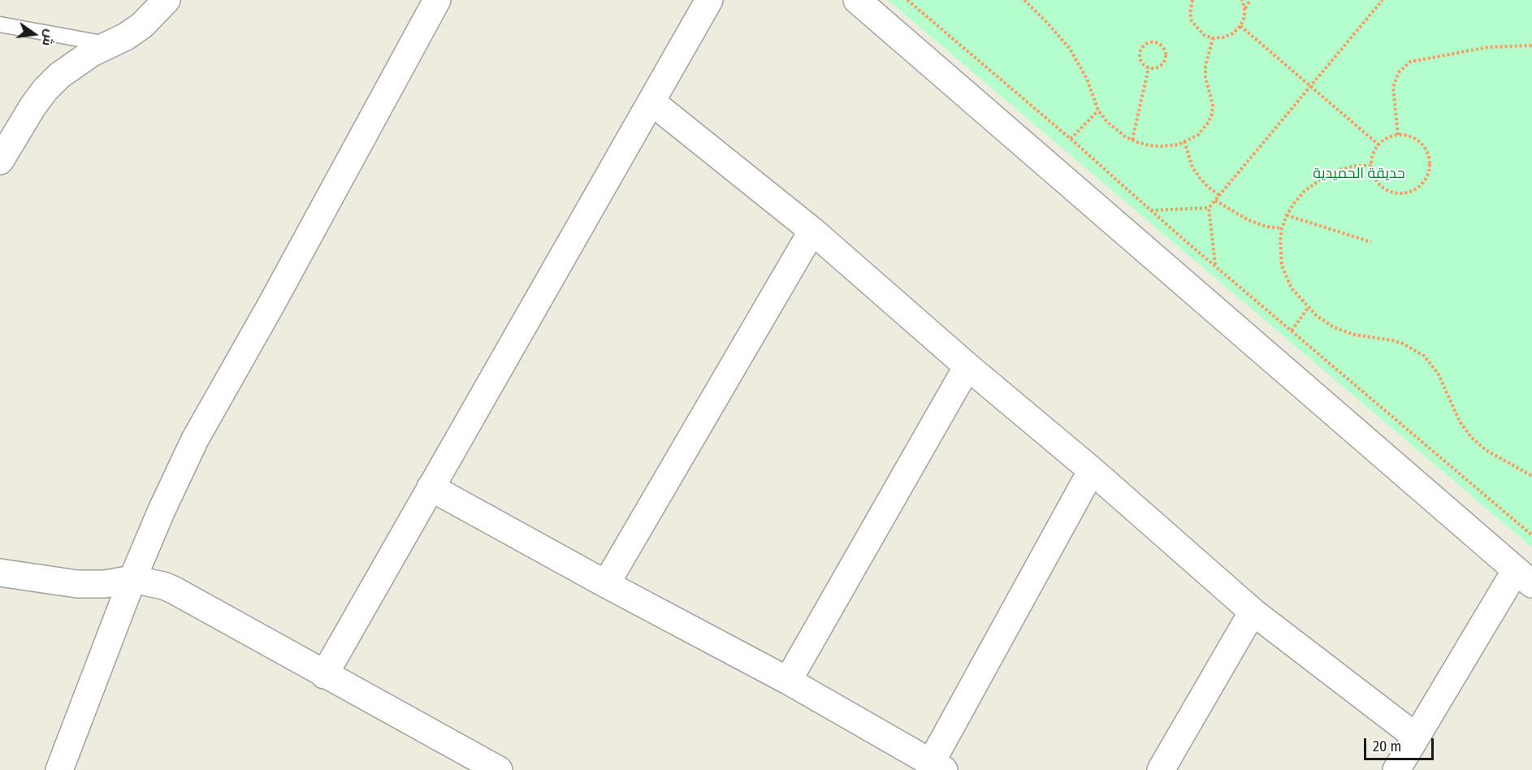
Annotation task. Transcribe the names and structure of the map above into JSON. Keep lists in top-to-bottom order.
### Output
{
  "parks": ["حديقة الحميدية"],
  "scale_bar": "20 m",
  "north": "right"
}
